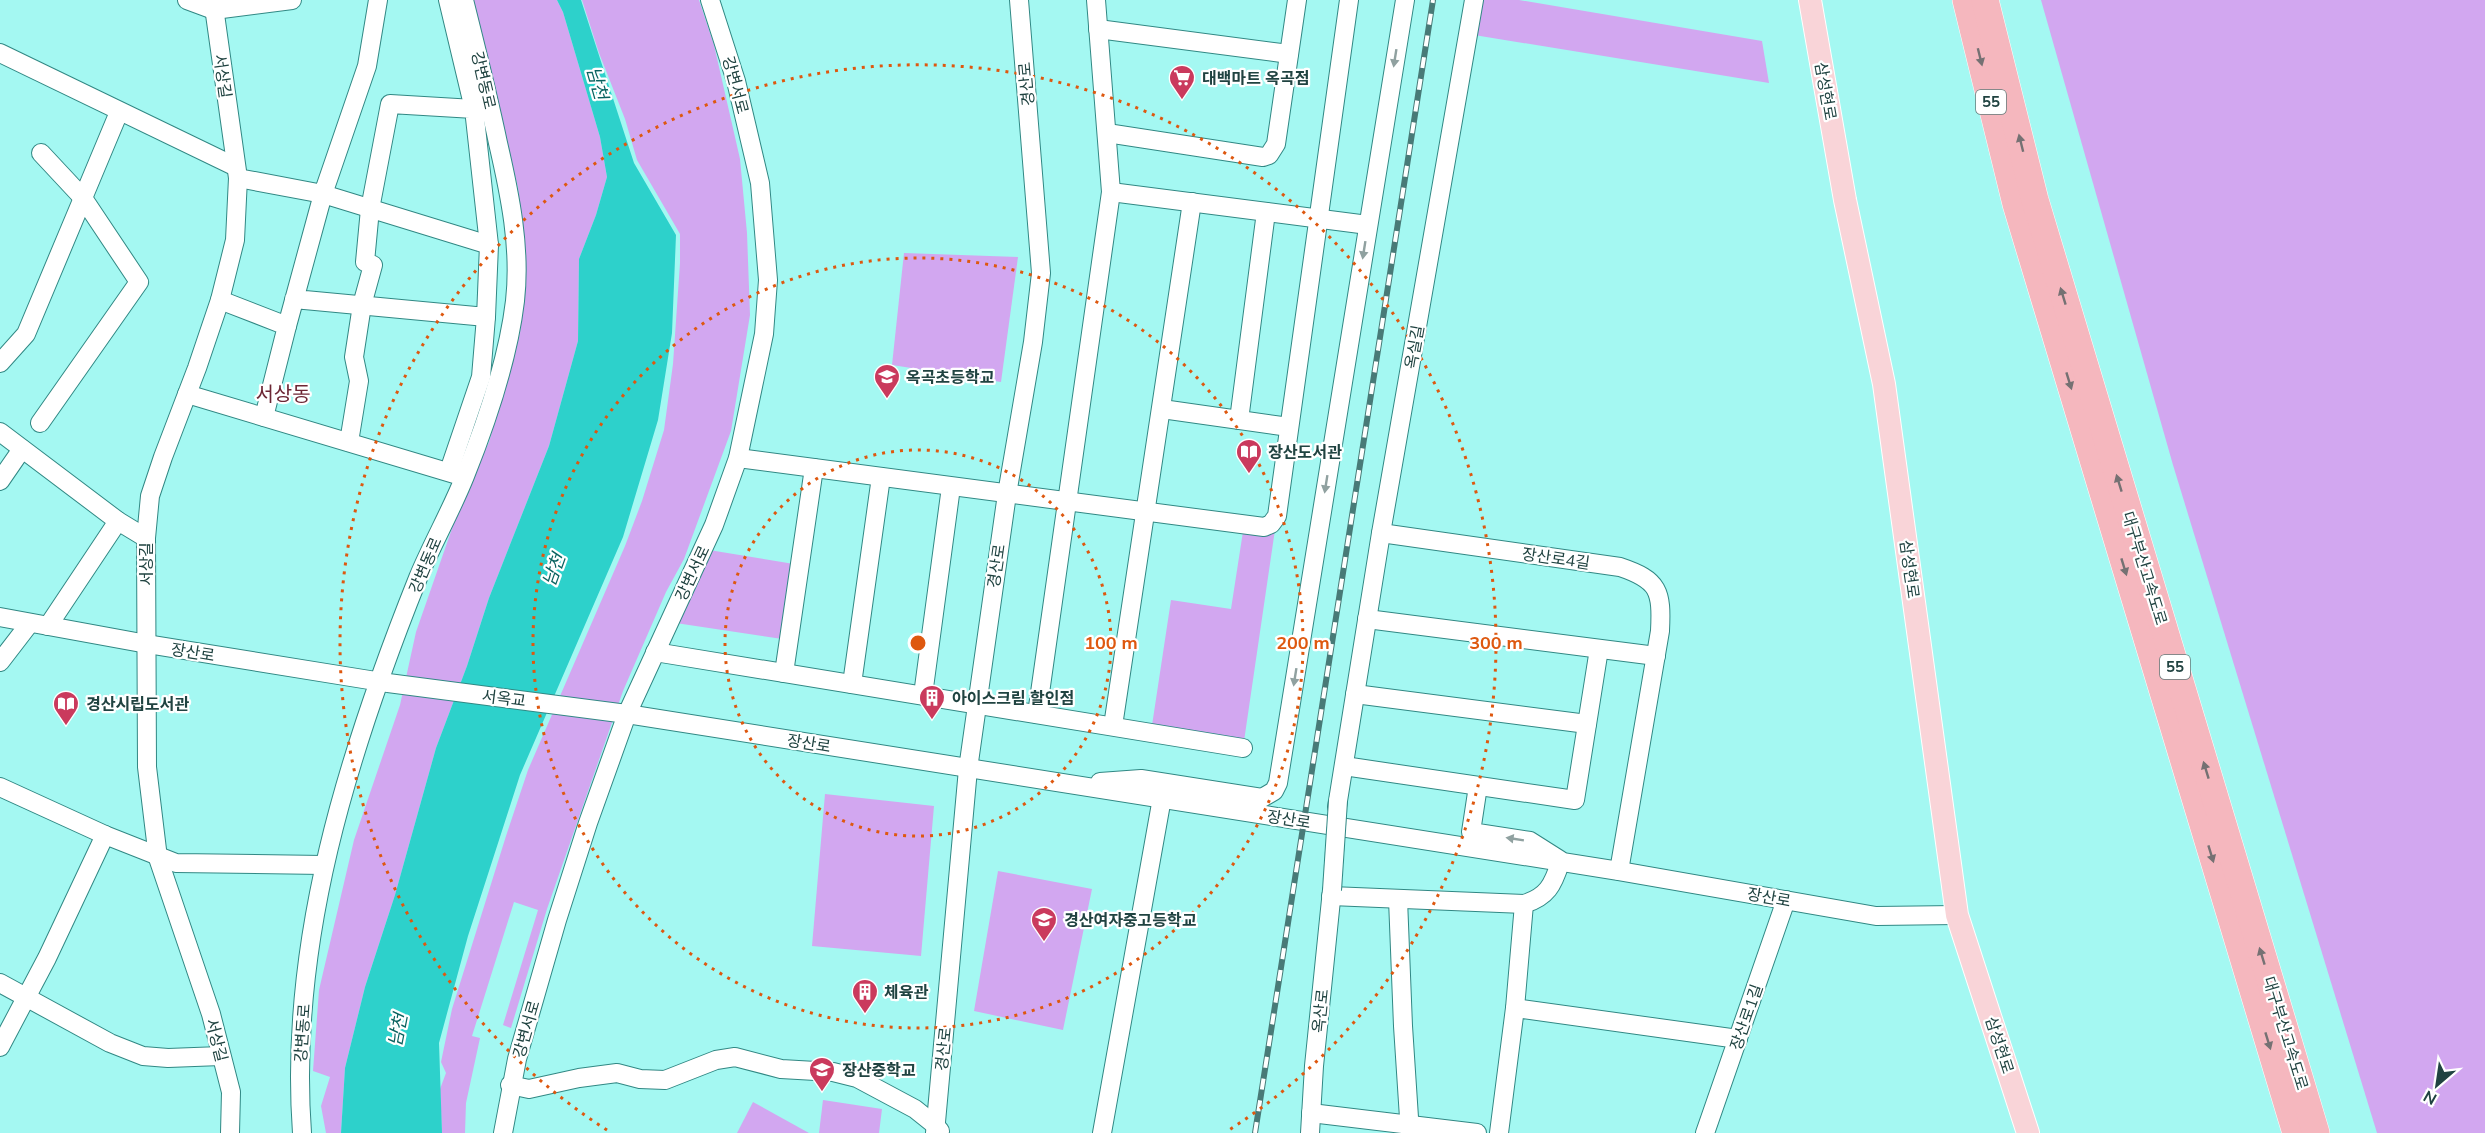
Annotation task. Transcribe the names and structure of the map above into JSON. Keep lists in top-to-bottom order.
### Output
{
  "streets": {
    "highway": ["55", "대구부산고속도로"],
    "main road": ["삼성현로"],
    "street": [
      "서상길",
      "강변동로",
      "경산로",
      "강변서로",
      "옥실길",
      "장산로4길",
      "장산로",
      "서옥교",
      "옥산로",
      "장산로1길"
    ]
  },
  "crossings": [
    ["서상길", "장산로"],
    ["강변동로", "장산로"],
    ["강변동로", "서옥교"],
    ["경산로", "장산로"],
    ["강변서로", "장산로"],
    ["강변서로", "서옥교"],
    ["삼성현로", "장산로"],
    ["옥실길", "장산로4길"],
    ["옥실길", "옥산로"],
    ["장산로4길", "장산로"],
    ["장산로", "서옥교"],
    ["장산로", "장산로1길"]
  ],
  "districts": ["서상동"],
  "water": ["남천"],
  "places": {
    "supermarket": ["대백마트 옥곡점"],
    "school or university": ["옥곡초등학교", "경산여자중고등학교", "장산중학교"],
    "library": ["장산도서관", "경산시립도서관"],
    "building": ["아이스크림 할인점", "체육관"]
  },
  "north": "bottom left",
  "rings": ["100 m", "200 m", "300 m"]
}
